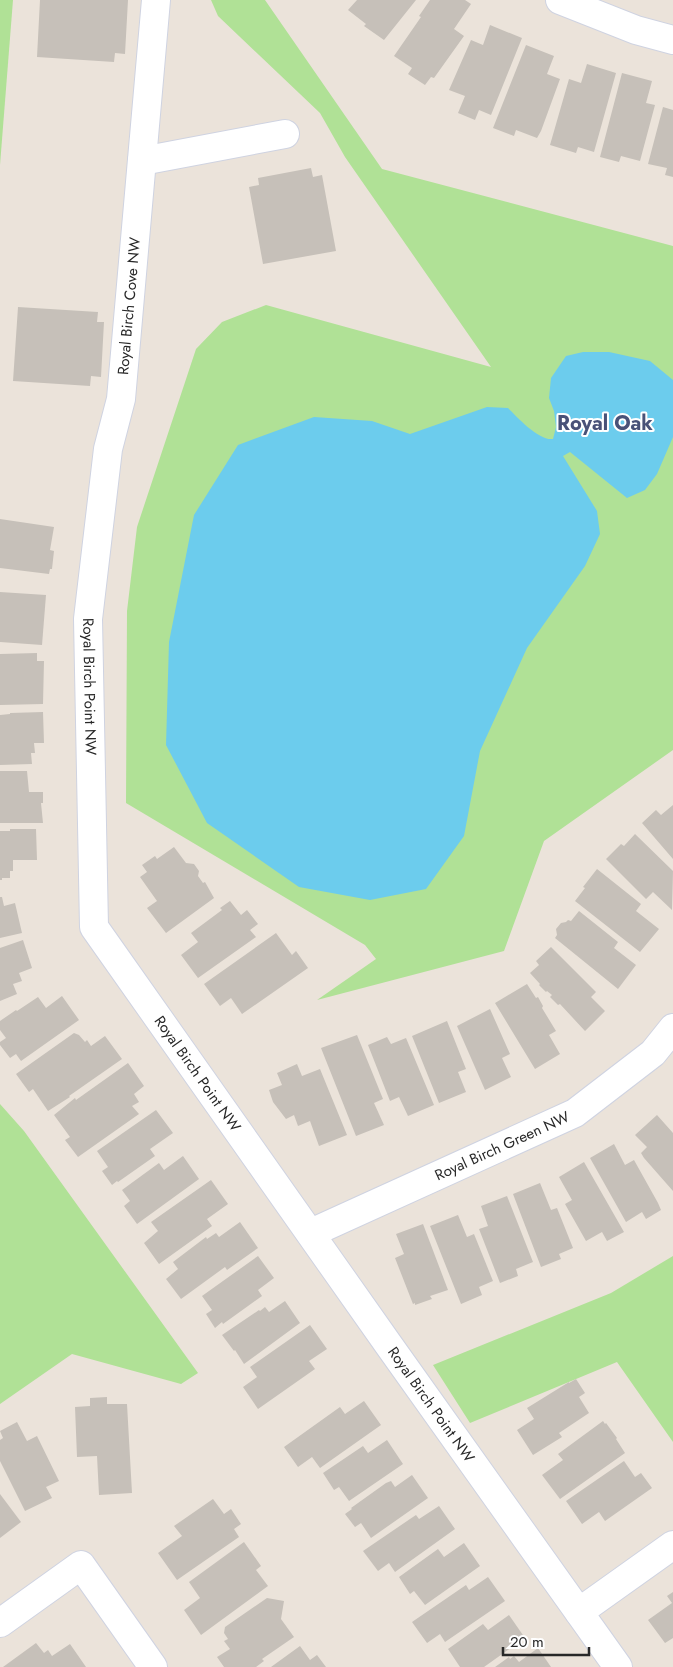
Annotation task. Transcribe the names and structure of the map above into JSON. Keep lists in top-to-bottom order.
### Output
{
  "streets": {
    "street": ["Royal Birch Cove NW", "Royal Birch Point NW", "Royal Birch Green NW"]
  },
  "crossings": [
    ["Royal Birch Cove NW", "Royal Birch Point NW"],
    ["Royal Birch Point NW", "Royal Birch Green NW"]
  ],
  "districts": ["Royal Oak"],
  "scale_bar": "20 m"
}
